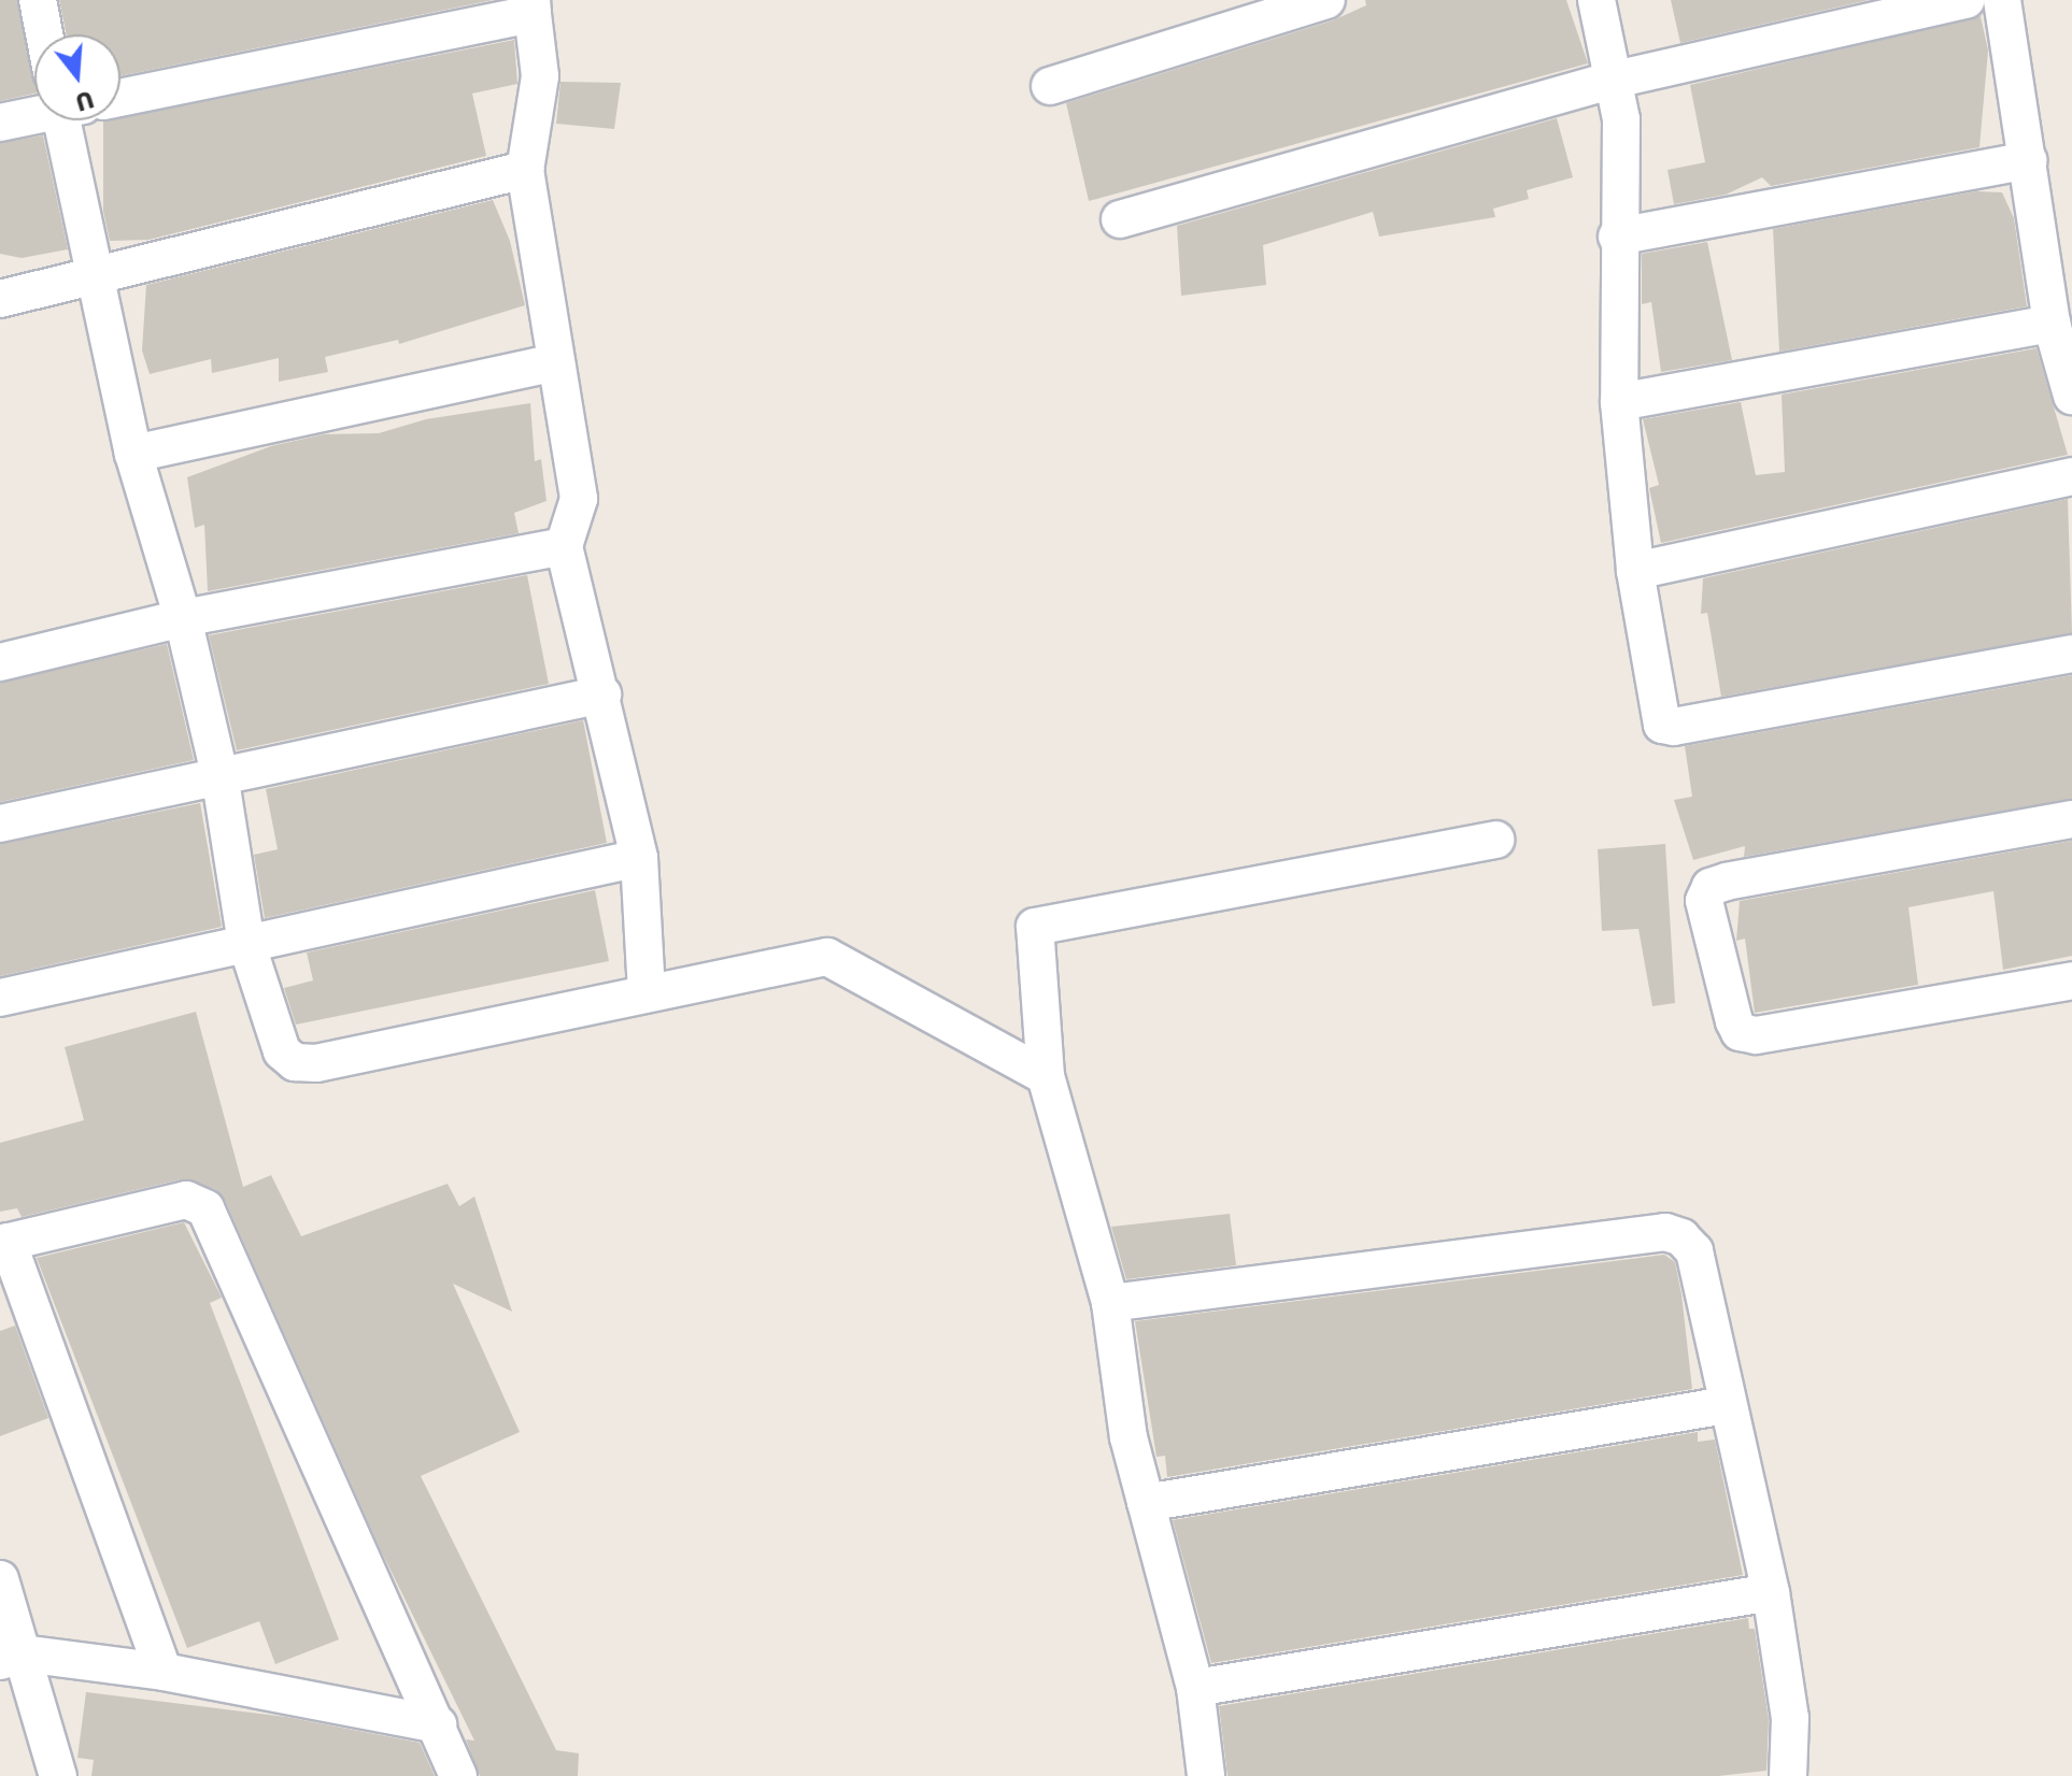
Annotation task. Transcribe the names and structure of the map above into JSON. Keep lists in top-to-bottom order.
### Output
{
  "north": "bottom"
}
